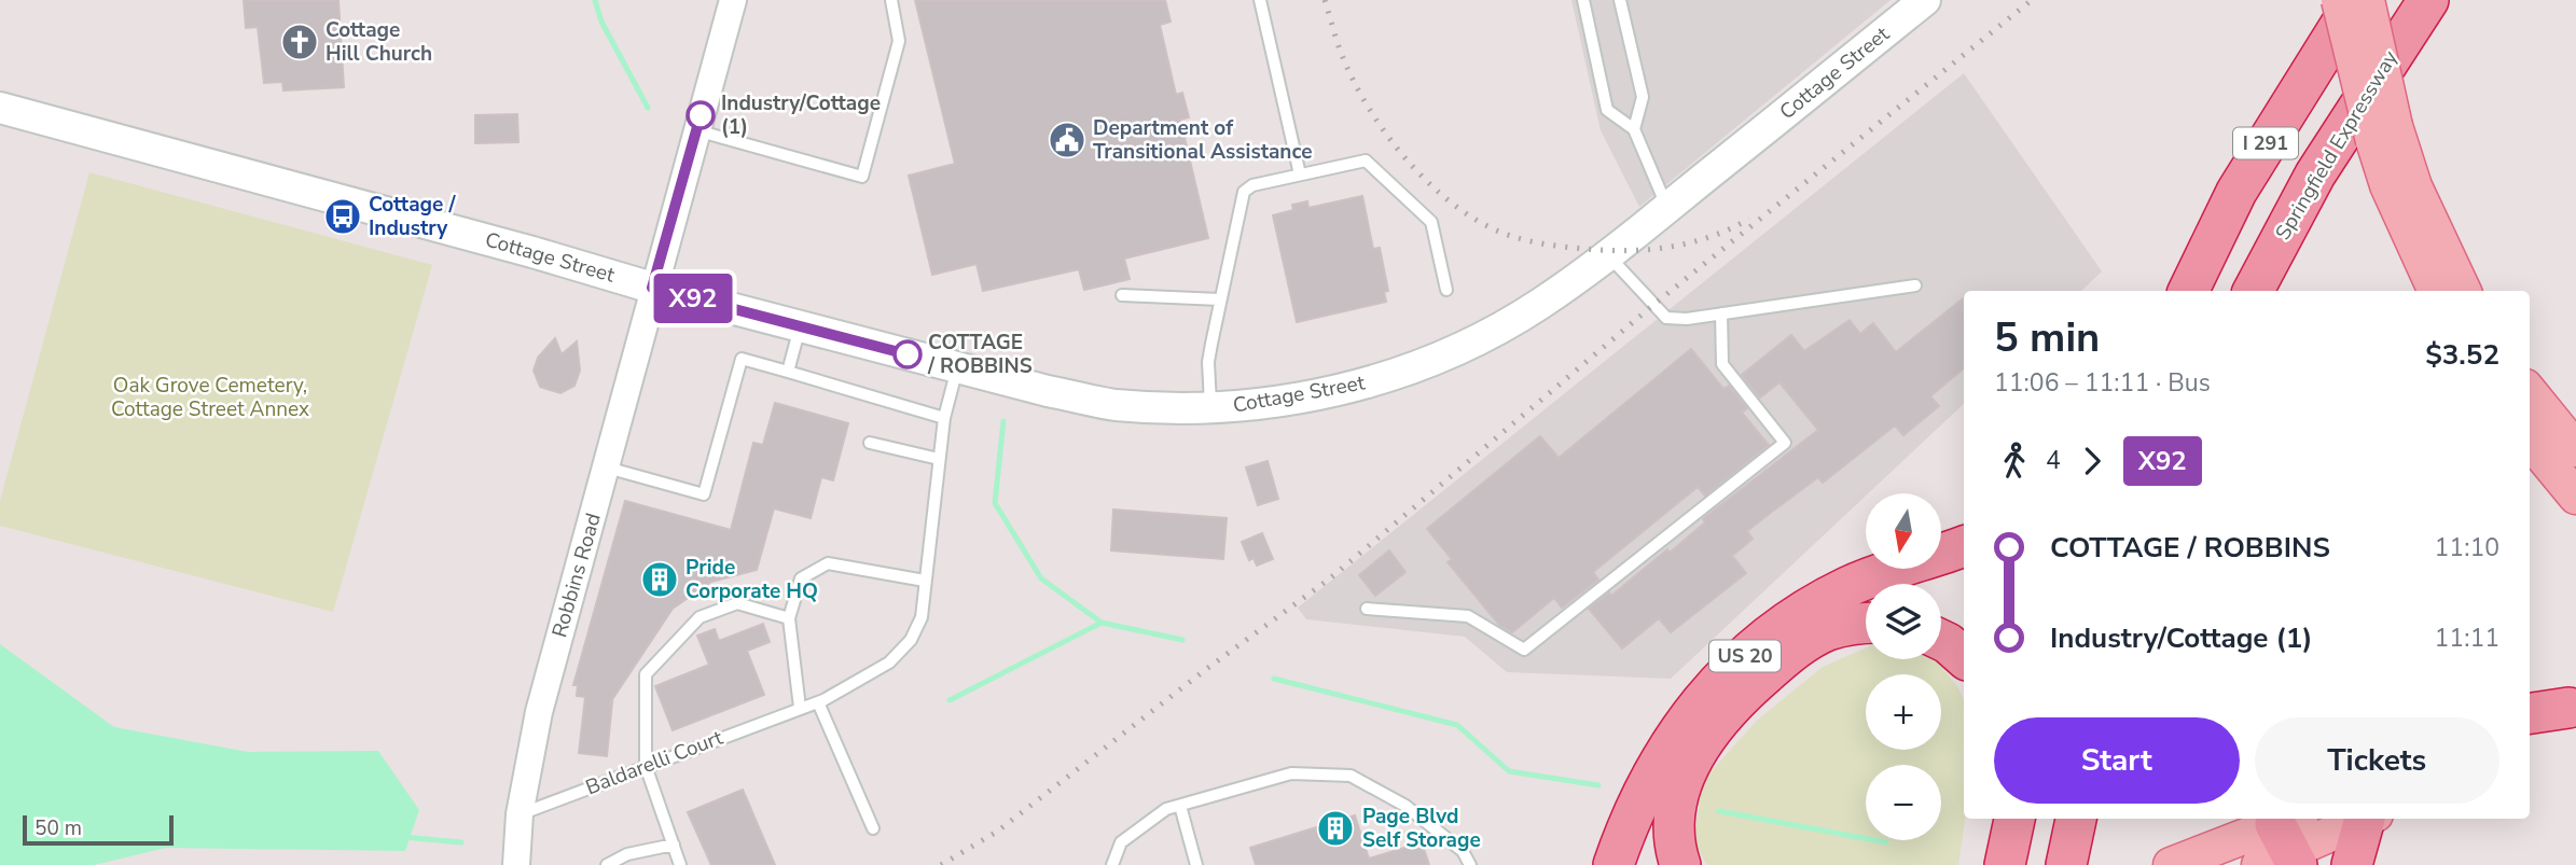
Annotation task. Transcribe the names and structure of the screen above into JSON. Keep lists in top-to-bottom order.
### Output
{
  "streets": {
    "highway": ["I 291", "Springfield Expressway", "US 20"],
    "main road": ["Cottage Street"],
    "street": ["Robbins Road"],
    "lane": ["Baldarelli Court"]
  },
  "crossings": [
    ["Cottage Street", "Robbins Road"],
    ["Cottage Street", "Baldarelli Court"],
    ["Robbins Road", "Baldarelli Court"]
  ],
  "parks": ["Oak Grove Cemetery, Cottage Street Annex"],
  "places": {
    "church": ["Cottage Hill Church"],
    "other": ["Industry/Cottage (1)", "COTTAGE / ROBBINS"],
    "public building": ["Department of Transitional Assistance"],
    "bus stop": ["Cottage / Industry"],
    "building": ["Pride Corporate HQ", "Page Blvd Self Storage"]
  },
  "lines": ["bus line X92"],
  "scale_bar": "50 m",
  "north": "bottom",
  "page": {
    "on_map": "X92",
    "heading": ["5 min", "11:06 – 11:11 · Bus", "$3.52"],
    "legs": ["4", "X92"],
    "map_buttons": ["+", "−"],
    "list": [
      {
        "name": "COTTAGE / ROBBINS",
        "value": "11:10"
      },
      {
        "name": "Industry/Cottage (1)",
        "value": "11:11"
      }
    ],
    "buttons": ["Start", "Tickets"],
    "scale": "50 m"
  }
}
